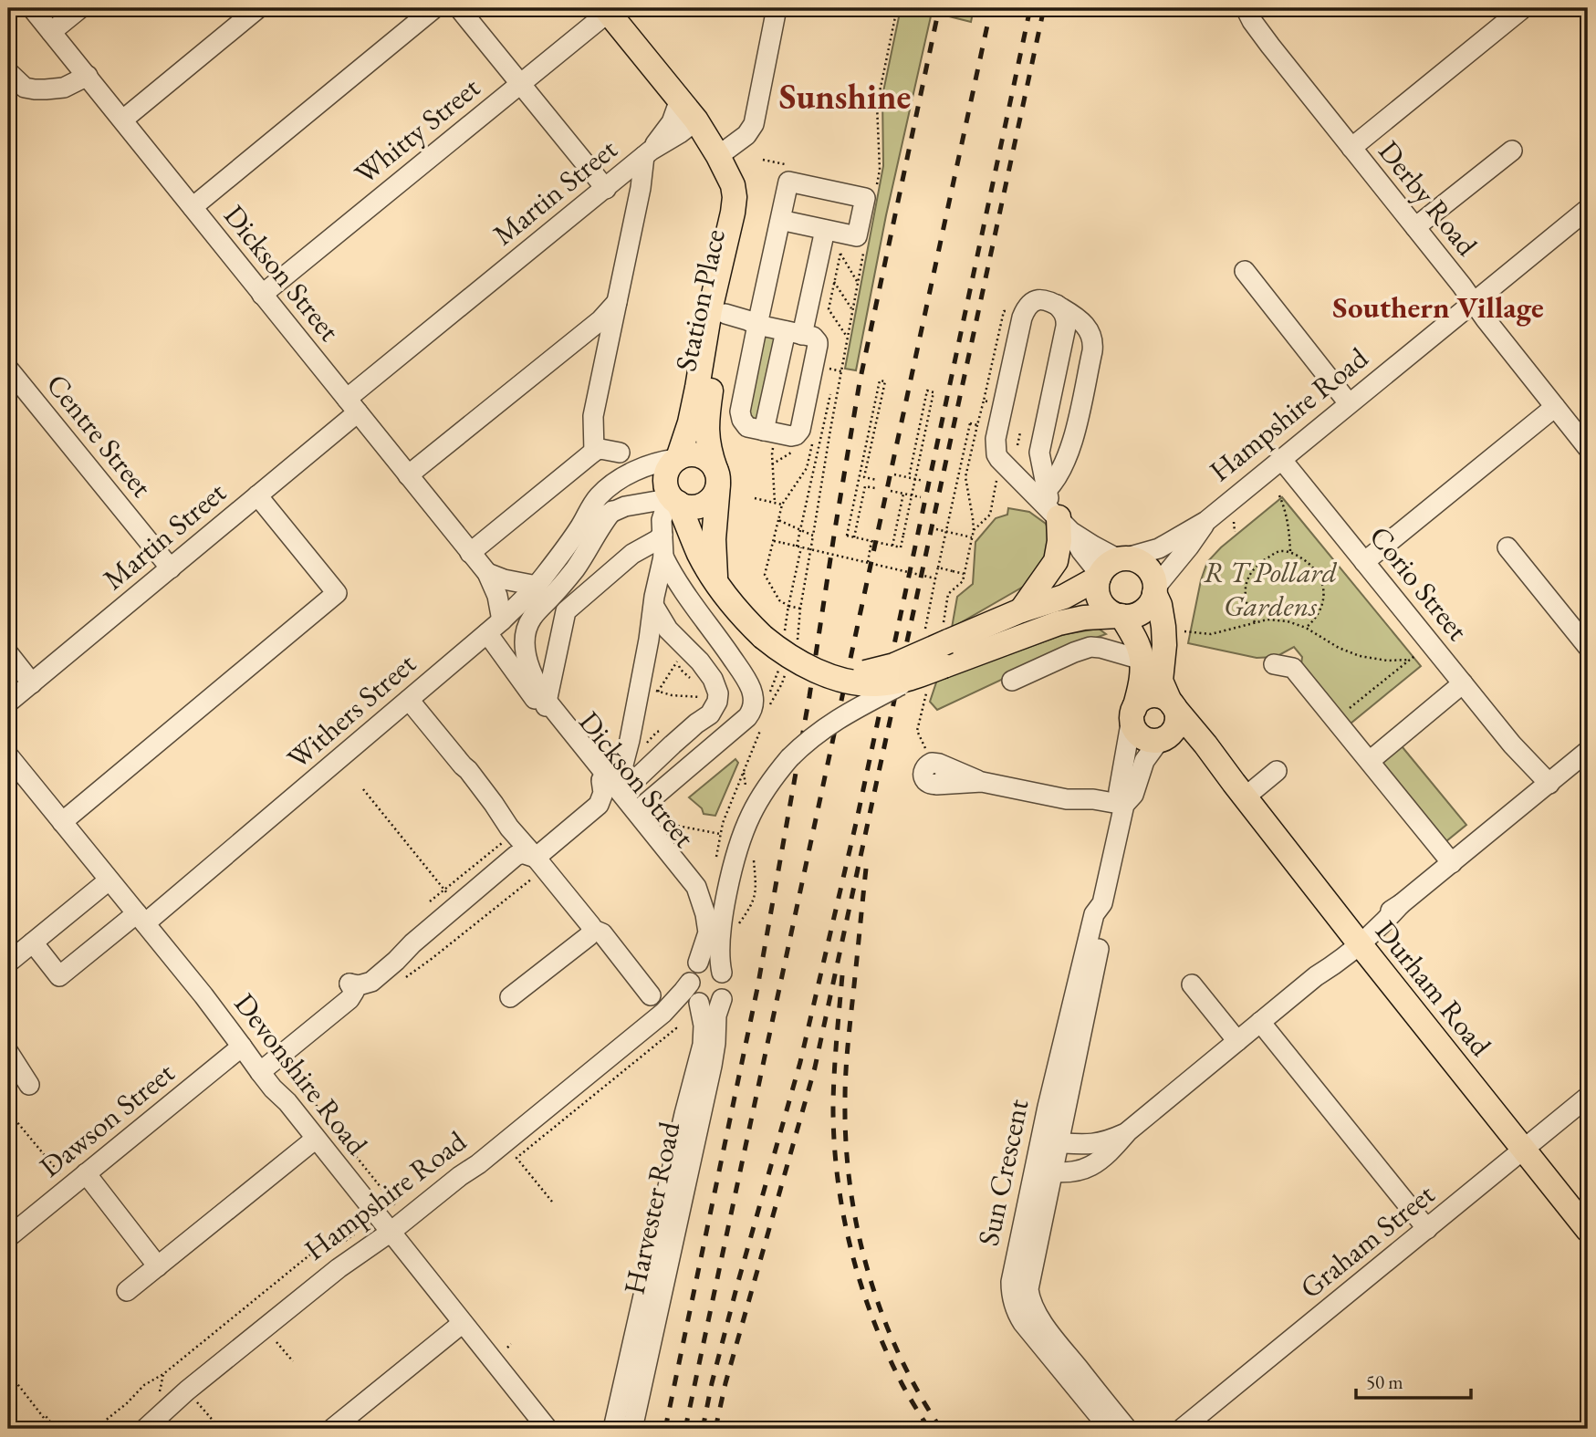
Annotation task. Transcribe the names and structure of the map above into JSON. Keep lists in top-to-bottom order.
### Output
{
  "streets": {
    "main road": ["Station Place", "Durham Road", "Sun Crescent"],
    "street": [
      "Whitty Street",
      "Martin Street",
      "Derby Road",
      "Dickson Street",
      "Hampshire Road",
      "Centre Street",
      "Corio Street",
      "Withers Street",
      "Devonshire Road",
      "Dawson Street",
      "Harvester Road",
      "Graham Street"
    ]
  },
  "crossings": [
    ["Whitty Street", "Dickson Street"],
    ["Whitty Street", "Station Place"],
    ["Martin Street", "Dickson Street"],
    ["Martin Street", "Station Place"],
    ["Martin Street", "Centre Street"],
    ["Derby Road", "Hampshire Road"],
    ["Dickson Street", "Hampshire Road"],
    ["Dickson Street", "Withers Street"],
    ["Dickson Street", "Harvester Road"],
    ["Station Place", "Withers Street"],
    ["Hampshire Road", "Corio Street"],
    ["Hampshire Road", "Devonshire Road"],
    ["Hampshire Road", "Sun Crescent"],
    ["Hampshire Road", "Harvester Road"],
    ["Withers Street", "Devonshire Road"],
    ["Durham Road", "Sun Crescent"],
    ["Durham Road", "Graham Street"],
    ["Devonshire Road", "Dawson Street"]
  ],
  "districts": ["Sunshine", "Southern Village"],
  "parks": ["R T Pollard Gardens"],
  "scale_bar": "50 m"
}
